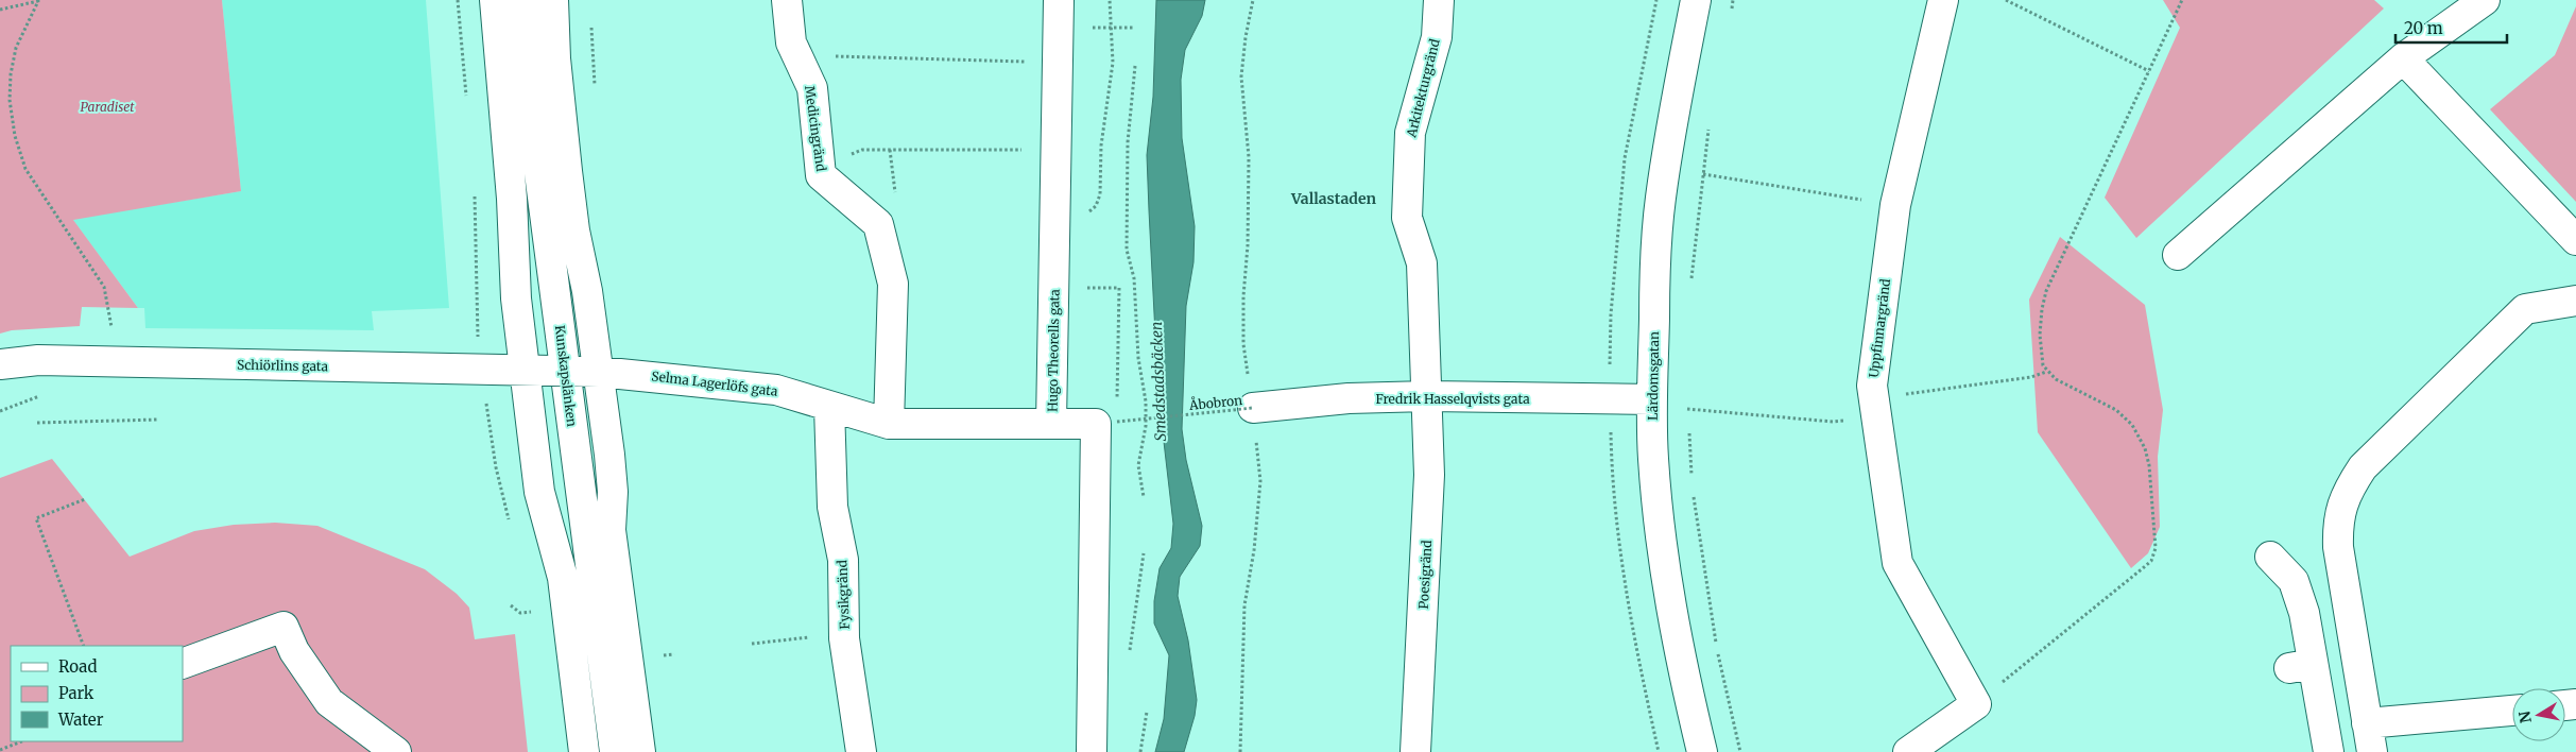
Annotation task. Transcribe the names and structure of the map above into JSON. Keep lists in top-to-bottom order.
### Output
{
  "streets": {
    "street": [
      "Arkitekturgränd",
      "Medicingränd",
      "Uppfinnargränd",
      "Hugo Theorells gata",
      "Schiörlins gata",
      "Kunskapslänken",
      "Lärdomsgatan",
      "Selma Lagerlöfs gata",
      "Fredrik Hasselqvists gata",
      "Poesigränd",
      "Fysikgränd"
    ],
    "path": ["Åbobron"]
  },
  "crossings": [
    ["Arkitekturgränd", "Fredrik Hasselqvists gata"],
    ["Arkitekturgränd", "Poesigränd"],
    ["Medicingränd", "Selma Lagerlöfs gata"],
    ["Hugo Theorells gata", "Selma Lagerlöfs gata"],
    ["Hugo Theorells gata", "Åbobron"],
    ["Schiörlins gata", "Kunskapslänken"],
    ["Schiörlins gata", "Selma Lagerlöfs gata"],
    ["Kunskapslänken", "Selma Lagerlöfs gata"],
    ["Lärdomsgatan", "Fredrik Hasselqvists gata"],
    ["Selma Lagerlöfs gata", "Fysikgränd"],
    ["Fredrik Hasselqvists gata", "Åbobron"],
    ["Fredrik Hasselqvists gata", "Poesigränd"]
  ],
  "districts": ["Vallastaden"],
  "water": ["Smedstadsbäcken"],
  "parks": ["Paradiset"],
  "legend": ["Road", "Park", "Water"],
  "scale_bar": "20 m",
  "north": "left"
}
